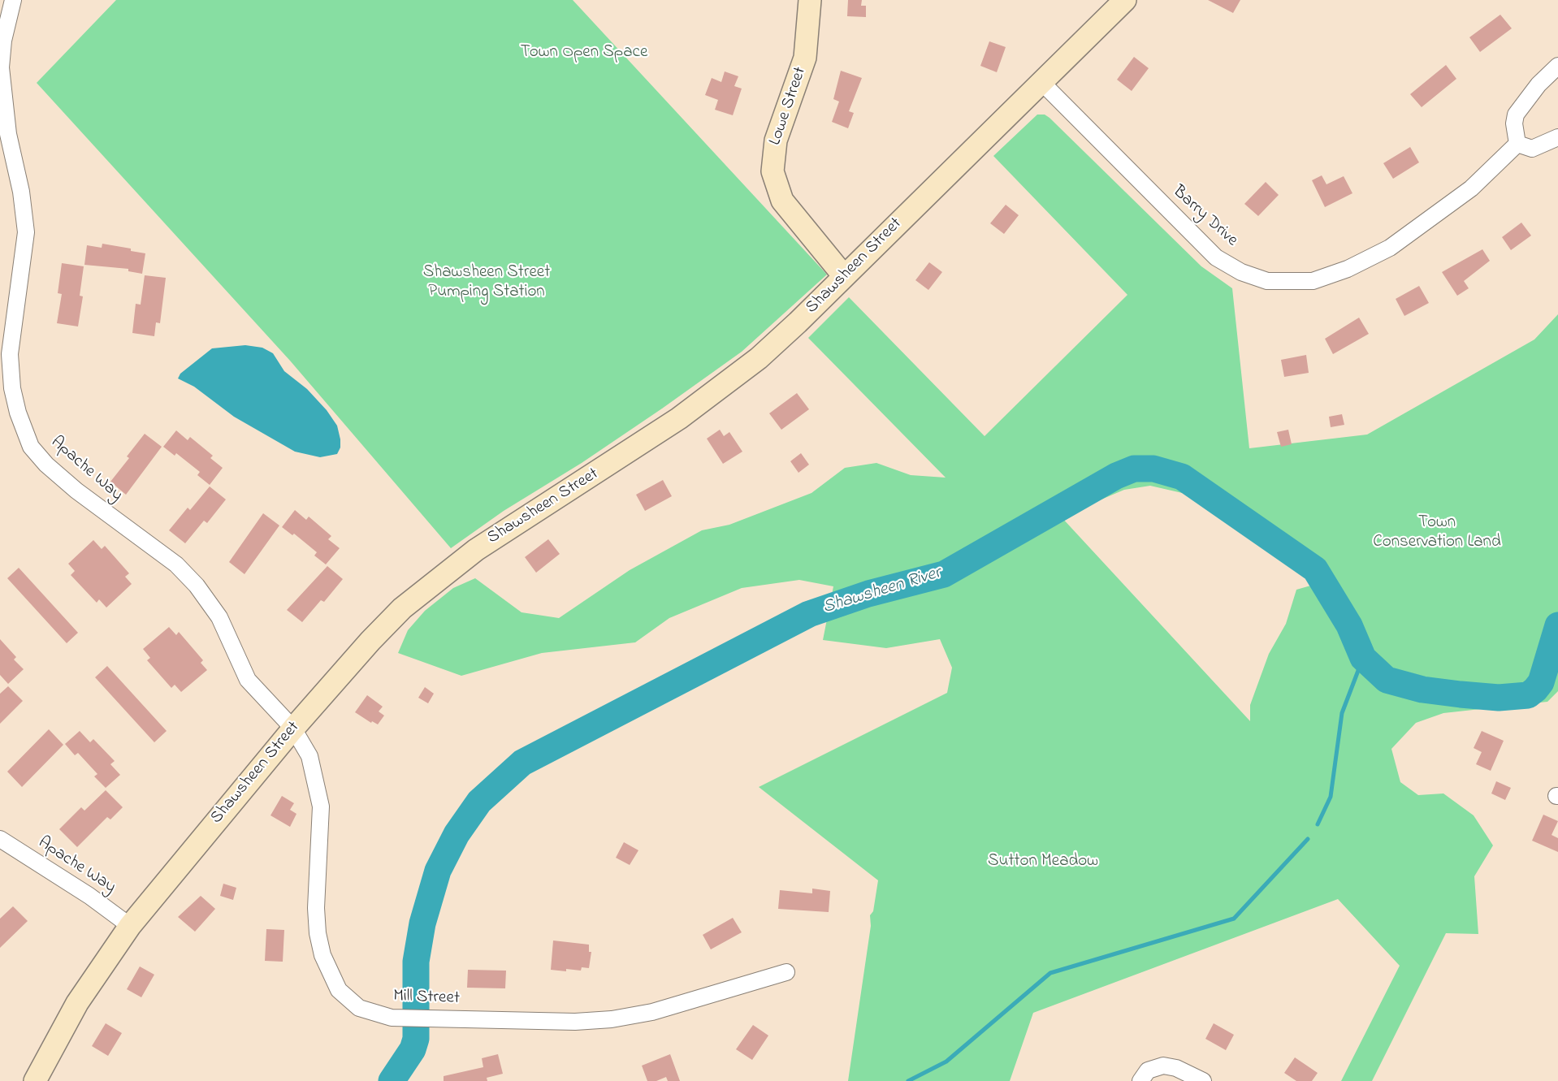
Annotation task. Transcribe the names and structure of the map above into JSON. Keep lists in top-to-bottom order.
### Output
{
  "streets": {
    "main road": ["Lowe Street", "Shawsheen Street"],
    "street": ["Barry Drive", "Apache Way", "Mill Street"]
  },
  "crossings": [
    ["Lowe Street", "Shawsheen Street"],
    ["Barry Drive", "Shawsheen Street"],
    ["Shawsheen Street", "Apache Way"],
    ["Shawsheen Street", "Mill Street"],
    ["Apache Way", "Mill Street"]
  ],
  "water": ["Shawsheen River"],
  "parks": [
    "Town Open Space",
    "Shawsheen Street Pumping Station",
    "Town Conservation Land",
    "Sutton Meadow"
  ]
}
